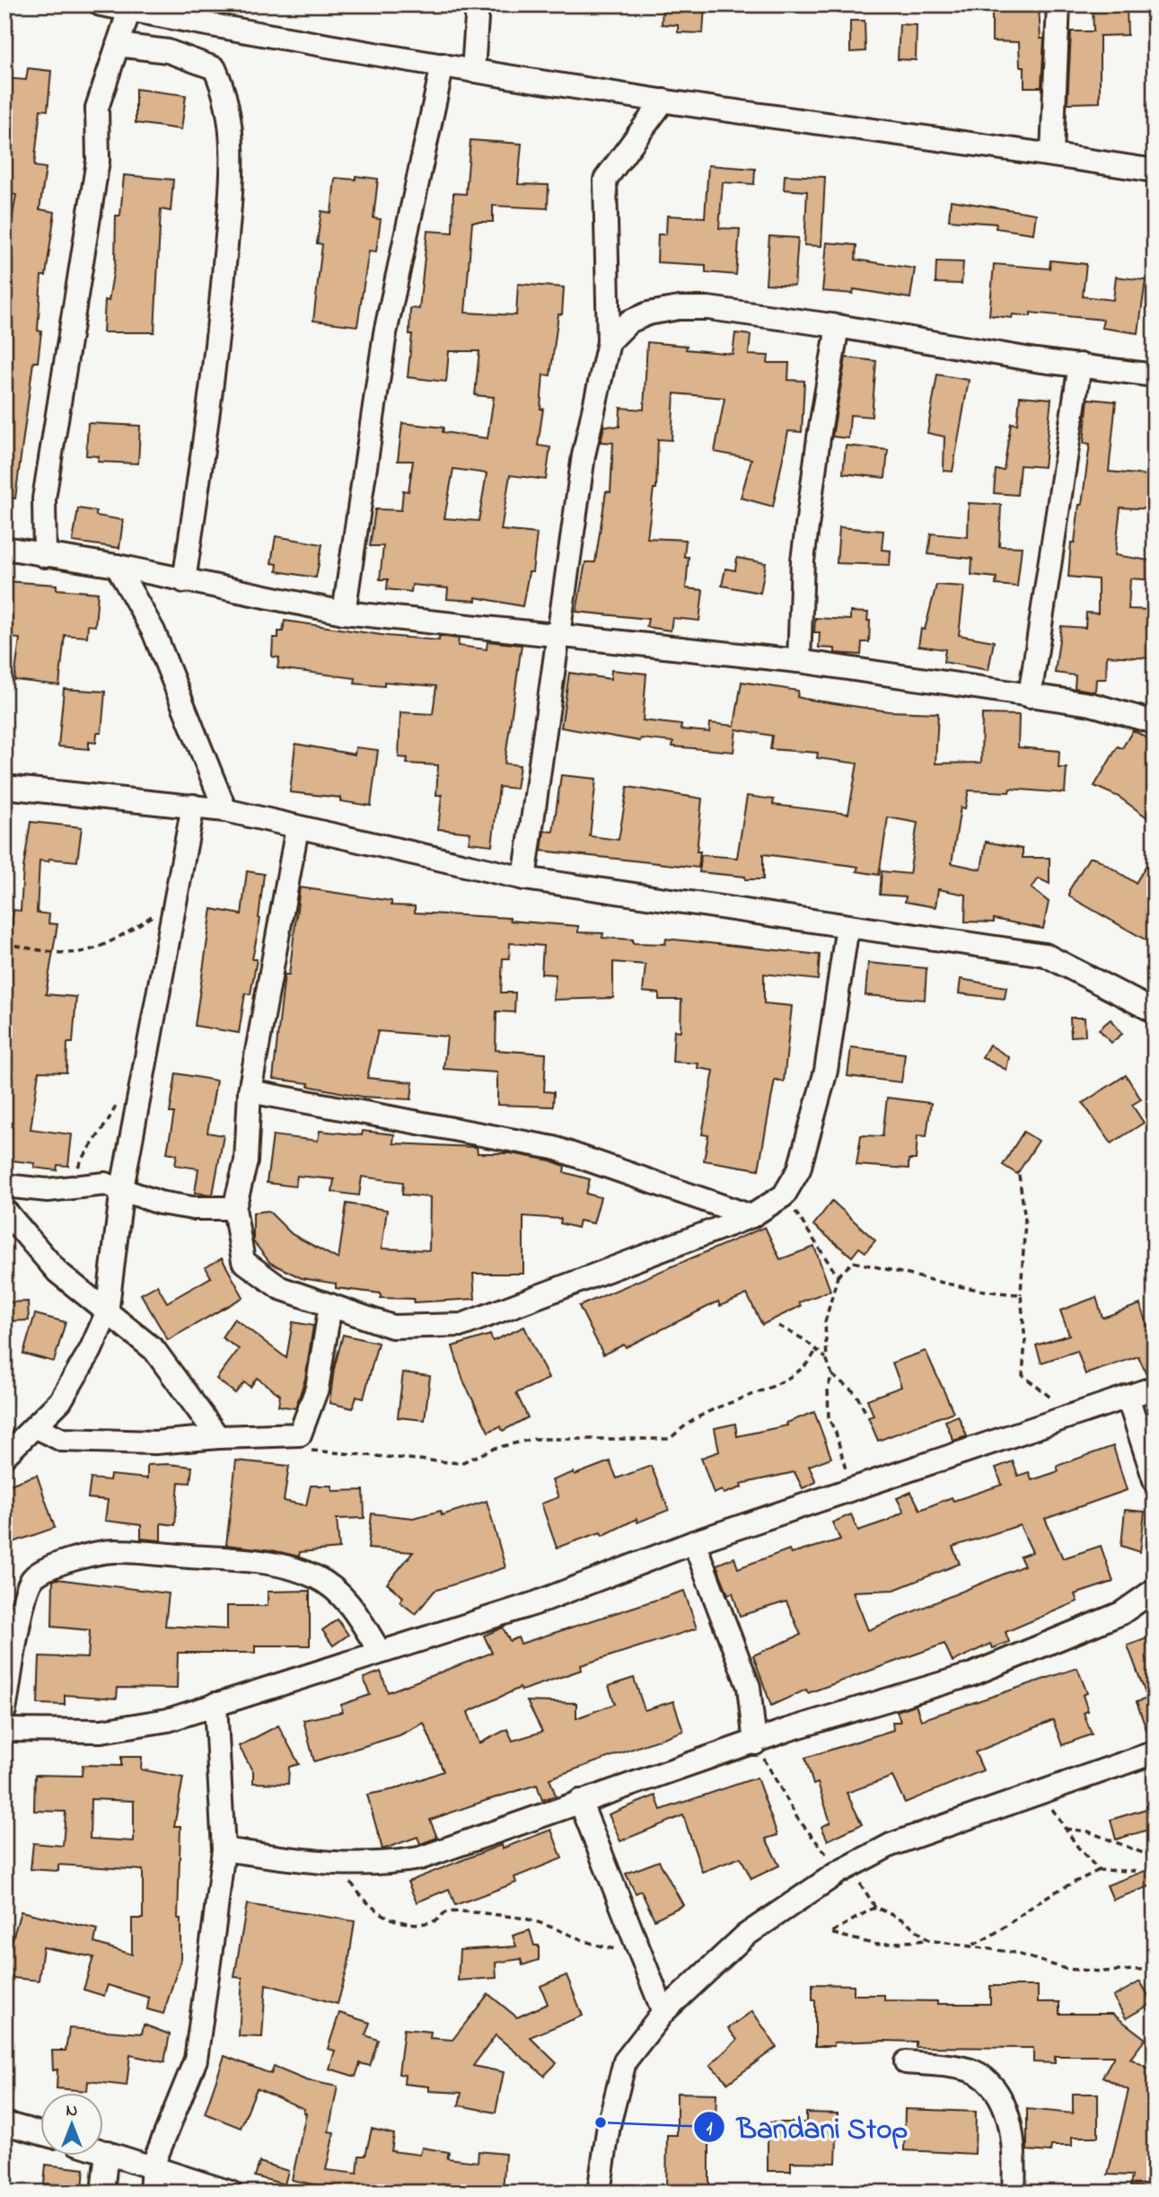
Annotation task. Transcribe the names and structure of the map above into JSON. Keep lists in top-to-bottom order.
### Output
{
  "places": ["Bandani Stop"],
  "north": "top"
}
